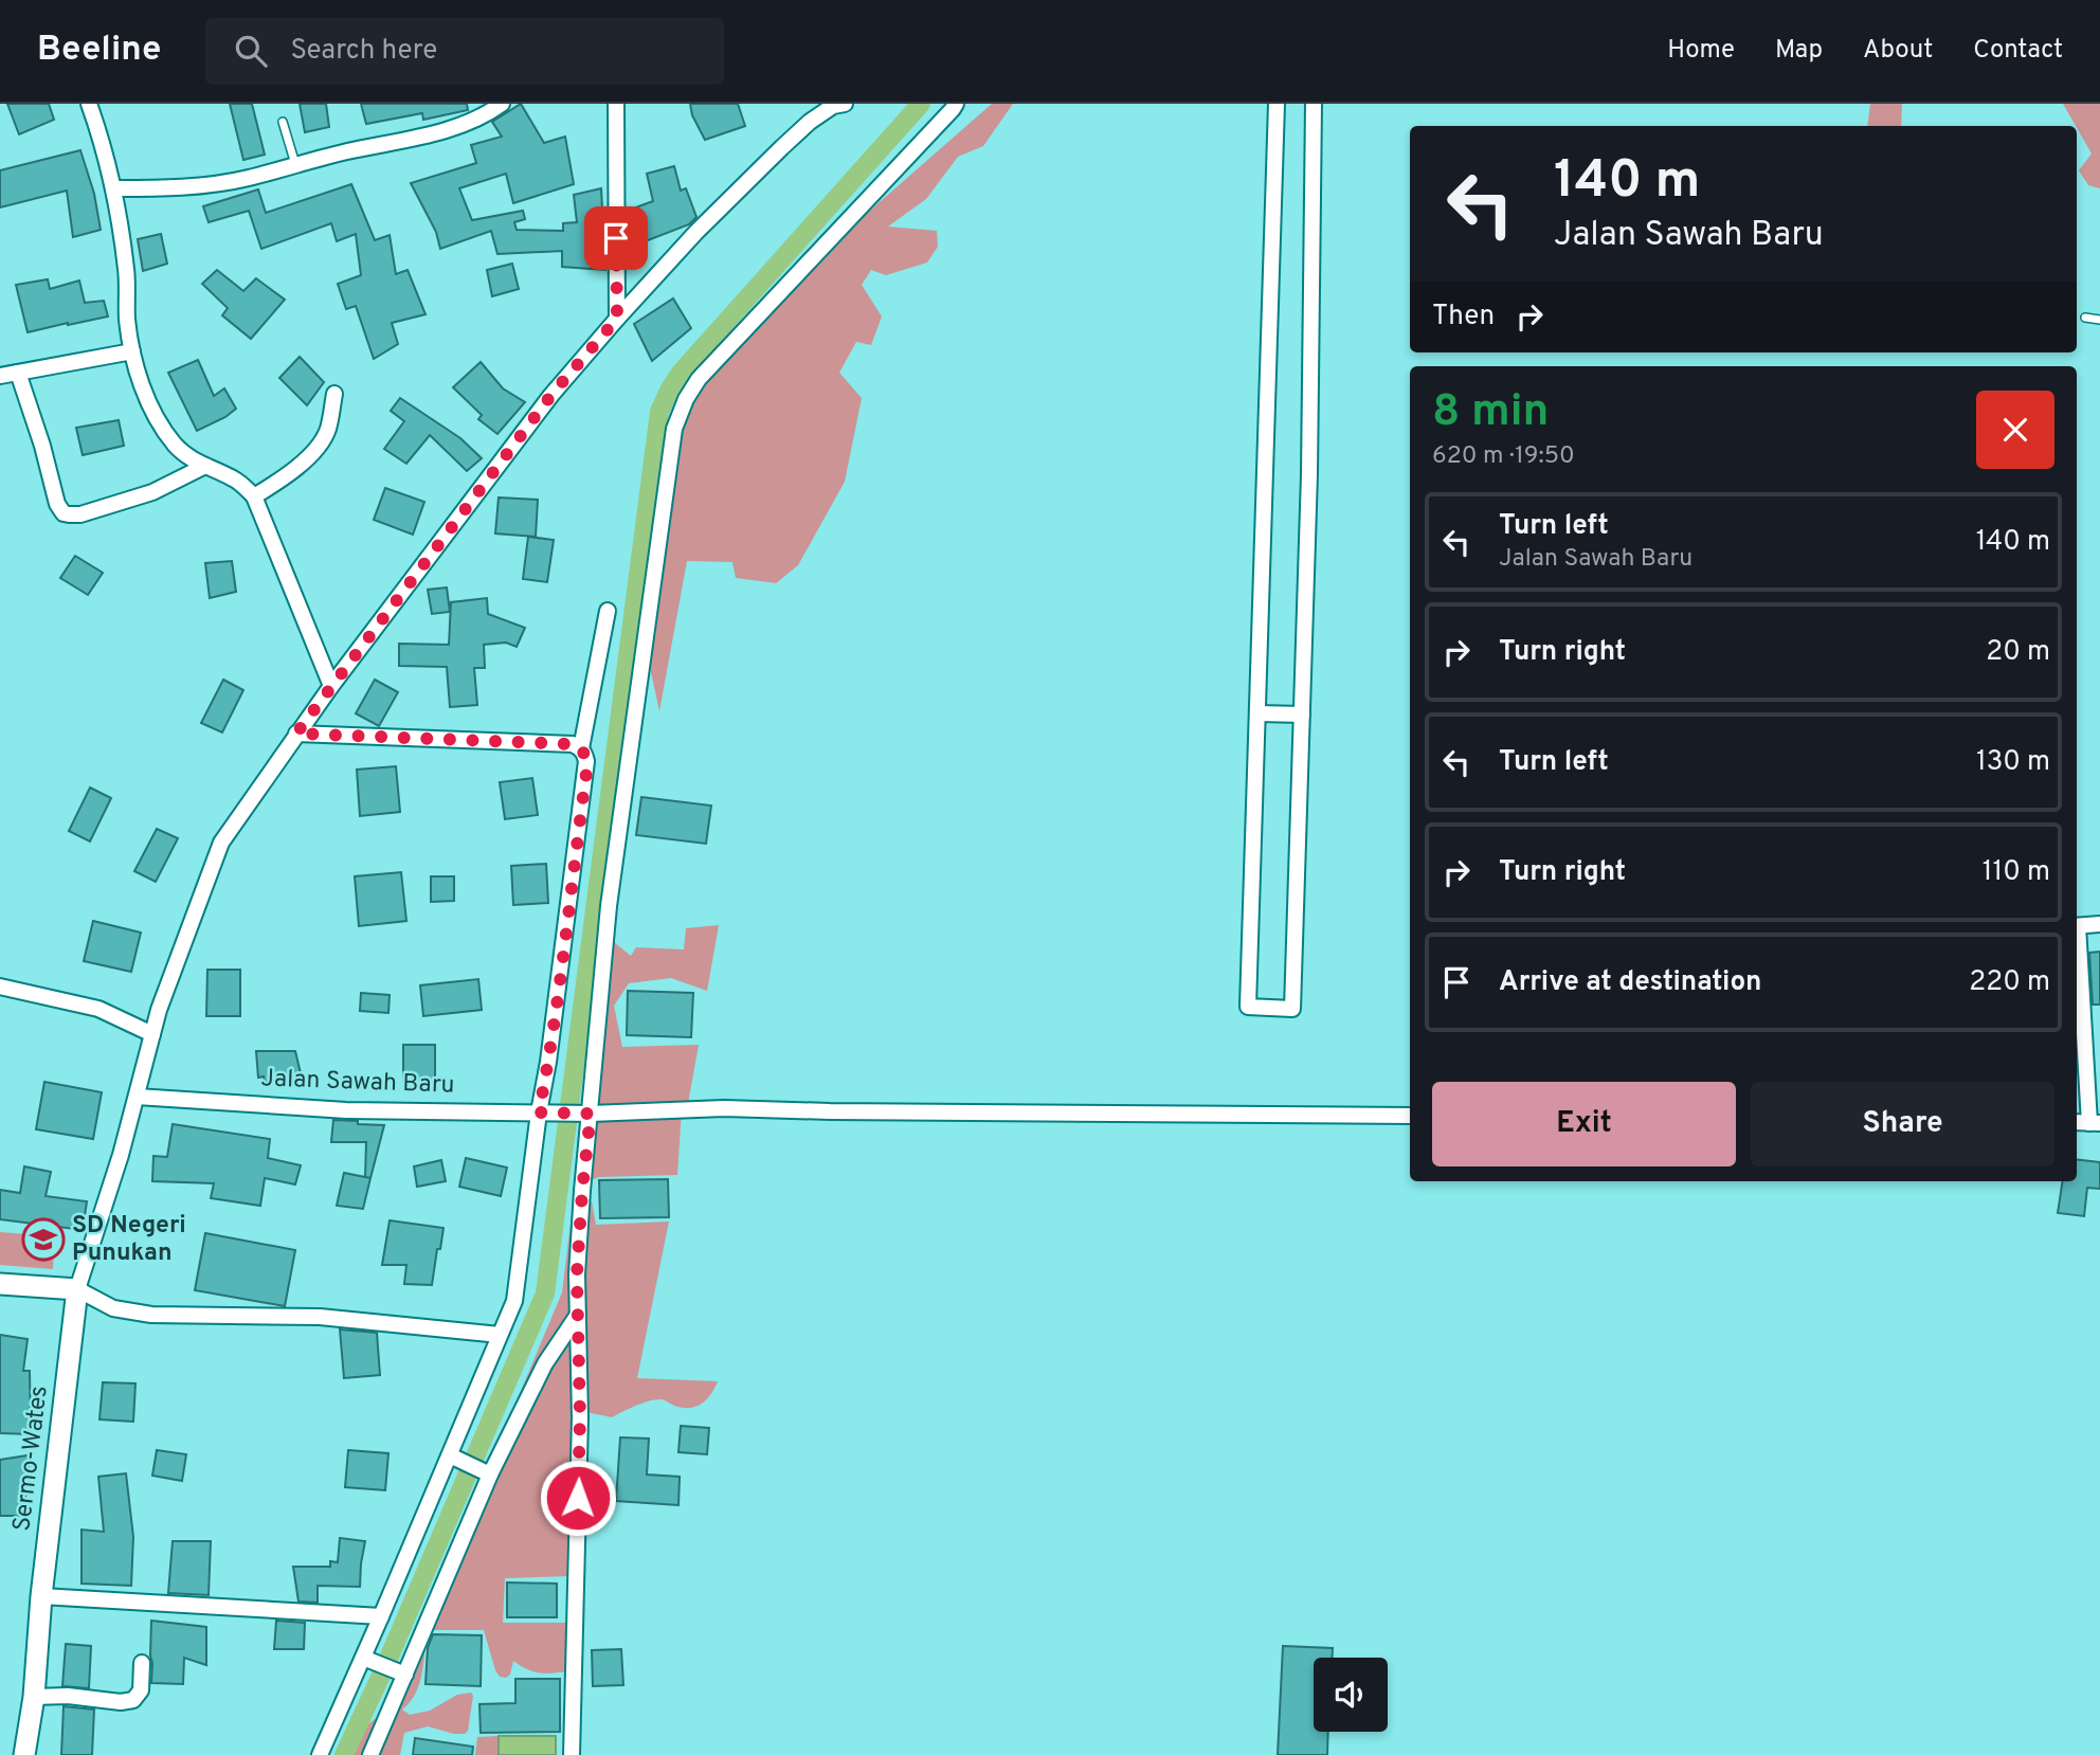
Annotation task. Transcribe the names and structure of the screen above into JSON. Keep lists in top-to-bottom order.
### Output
{
  "streets": {
    "main road": ["Sermo-Wates"],
    "street": ["Jalan Sawah Baru"]
  },
  "places": {
    "school or university": ["SD Negeri Punukan"]
  },
  "page": {
    "header": "Beeline",
    "search": "Search here",
    "nav": [
      "Home",
      "Map",
      "About",
      "Contact"
    ],
    "turn": ["140 m", "Jalan Sawah Baru"],
    "then": "Then",
    "heading": ["8 min", "620 m · 19:50"],
    "list": [
      {
        "name": "Turn left",
        "note": "Jalan Sawah Baru",
        "value": "140 m"
      },
      {
        "name": "Turn right",
        "value": "20 m"
      },
      {
        "name": "Turn left",
        "value": "130 m"
      },
      {
        "name": "Turn right",
        "value": "110 m"
      },
      {
        "name": "Arrive at destination",
        "value": "220 m"
      }
    ],
    "buttons": ["Exit", "Share"]
  }
}
